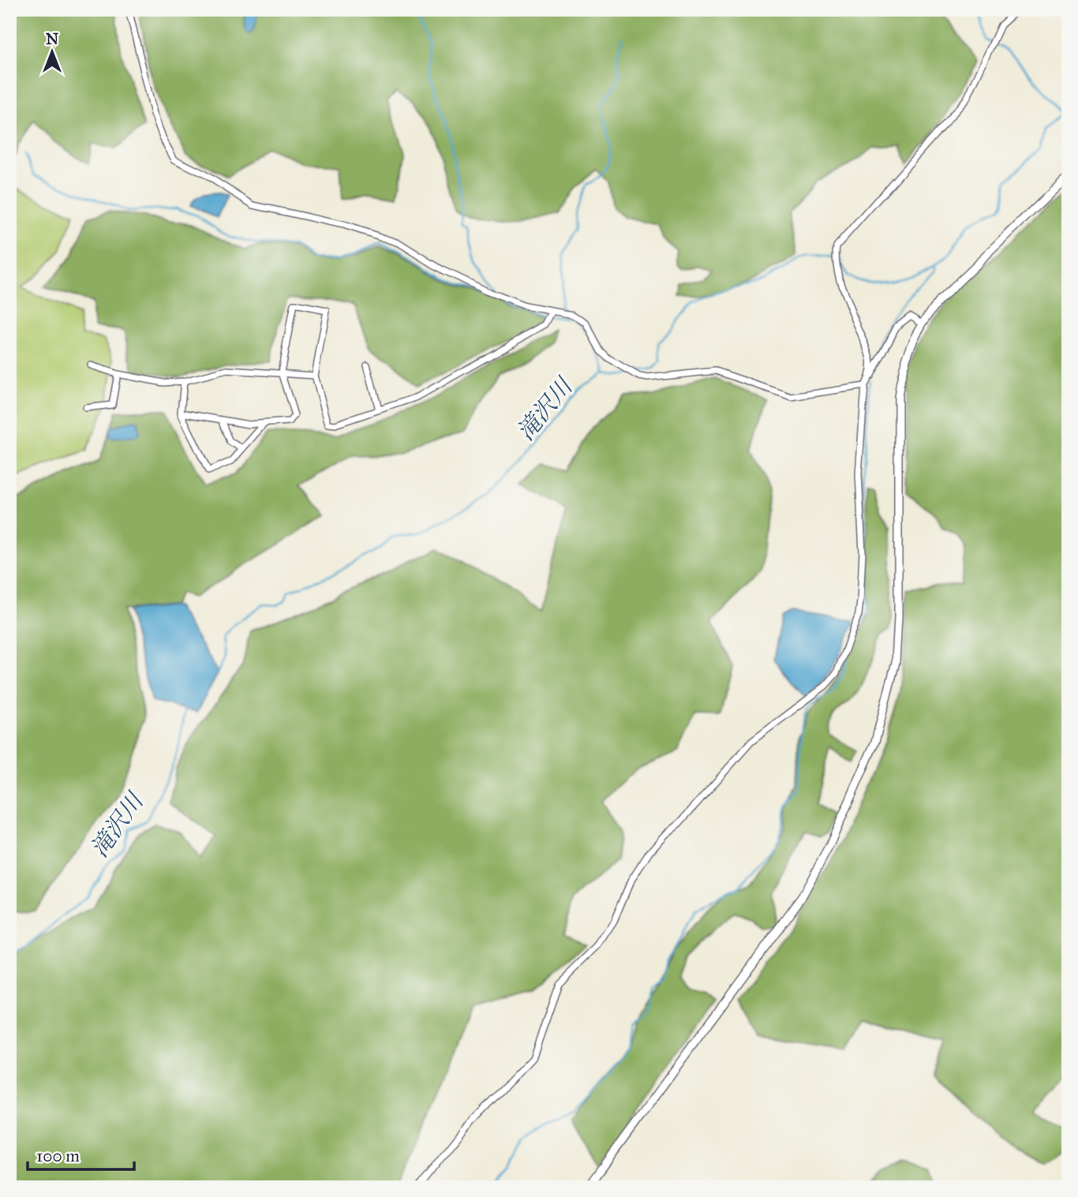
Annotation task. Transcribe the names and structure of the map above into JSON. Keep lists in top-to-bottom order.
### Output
{
  "water": ["滝沢川"],
  "scale_bar": "100 m",
  "north": "top"
}
